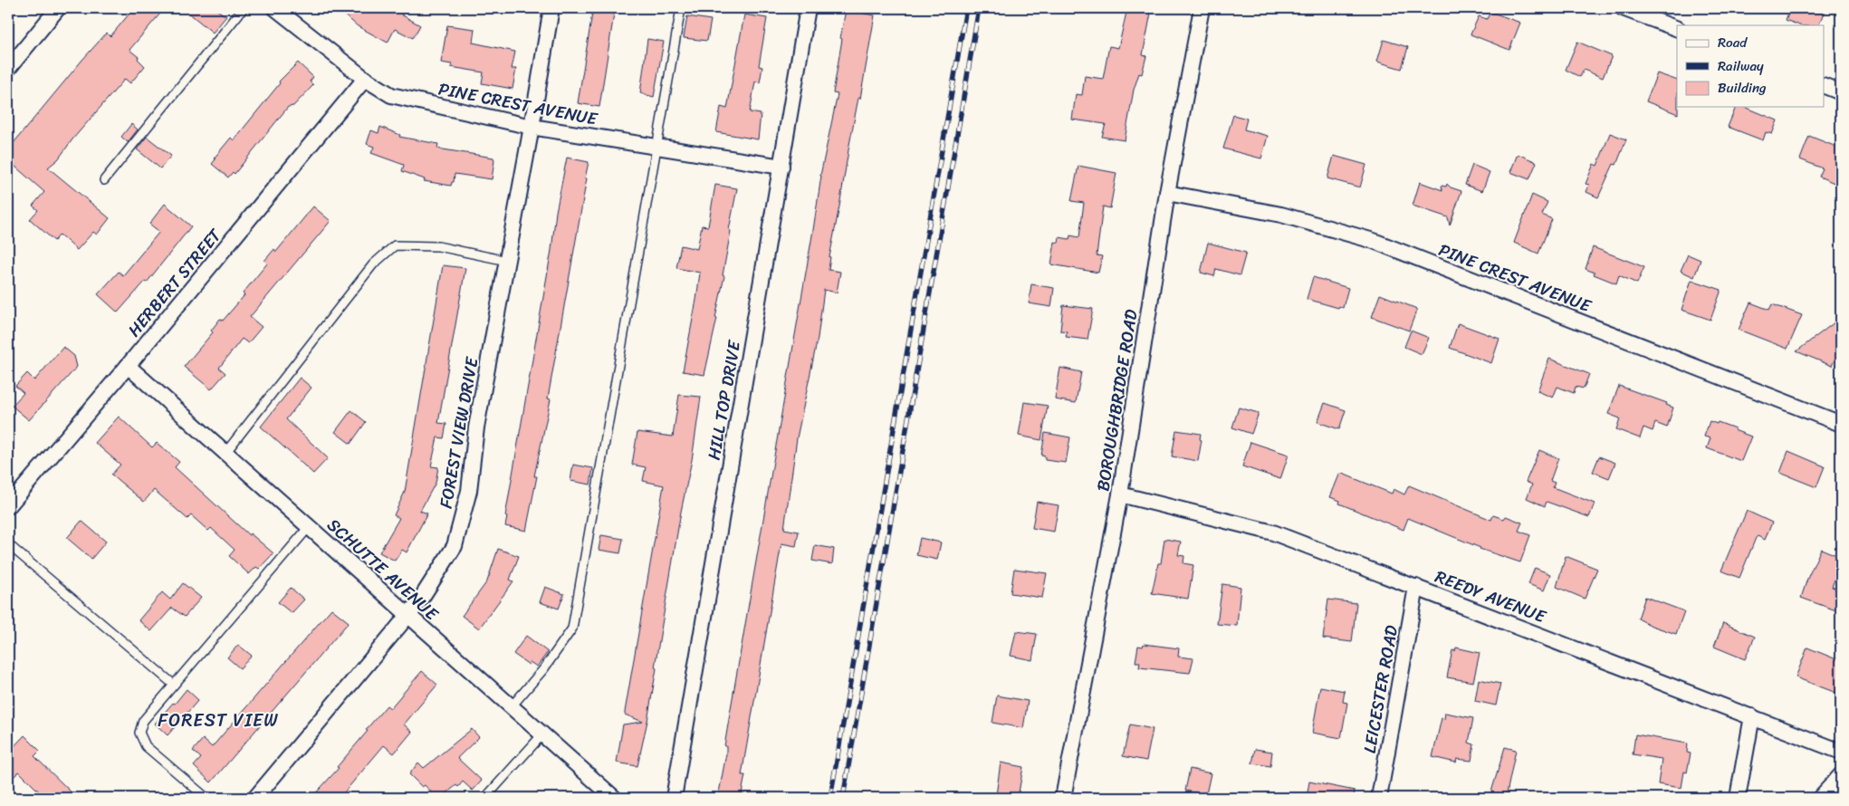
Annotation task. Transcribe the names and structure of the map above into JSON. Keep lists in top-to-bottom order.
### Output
{
  "streets": {
    "street": [
      "PINE CREST AVENUE",
      "HERBERT STREET",
      "HILL TOP DRIVE",
      "BOROUGHBRIDGE ROAD",
      "FOREST VIEW DRIVE",
      "SCHUTTE AVENUE",
      "REEDY AVENUE",
      "LEICESTER ROAD"
    ]
  },
  "crossings": [
    ["PINE CREST AVENUE", "HERBERT STREET"],
    ["PINE CREST AVENUE", "HILL TOP DRIVE"],
    ["PINE CREST AVENUE", "BOROUGHBRIDGE ROAD"],
    ["PINE CREST AVENUE", "FOREST VIEW DRIVE"],
    ["HERBERT STREET", "SCHUTTE AVENUE"],
    ["BOROUGHBRIDGE ROAD", "REEDY AVENUE"],
    ["FOREST VIEW DRIVE", "SCHUTTE AVENUE"],
    ["REEDY AVENUE", "LEICESTER ROAD"]
  ],
  "districts": ["FOREST VIEW"],
  "legend": ["Road", "Railway", "Building"]
}
